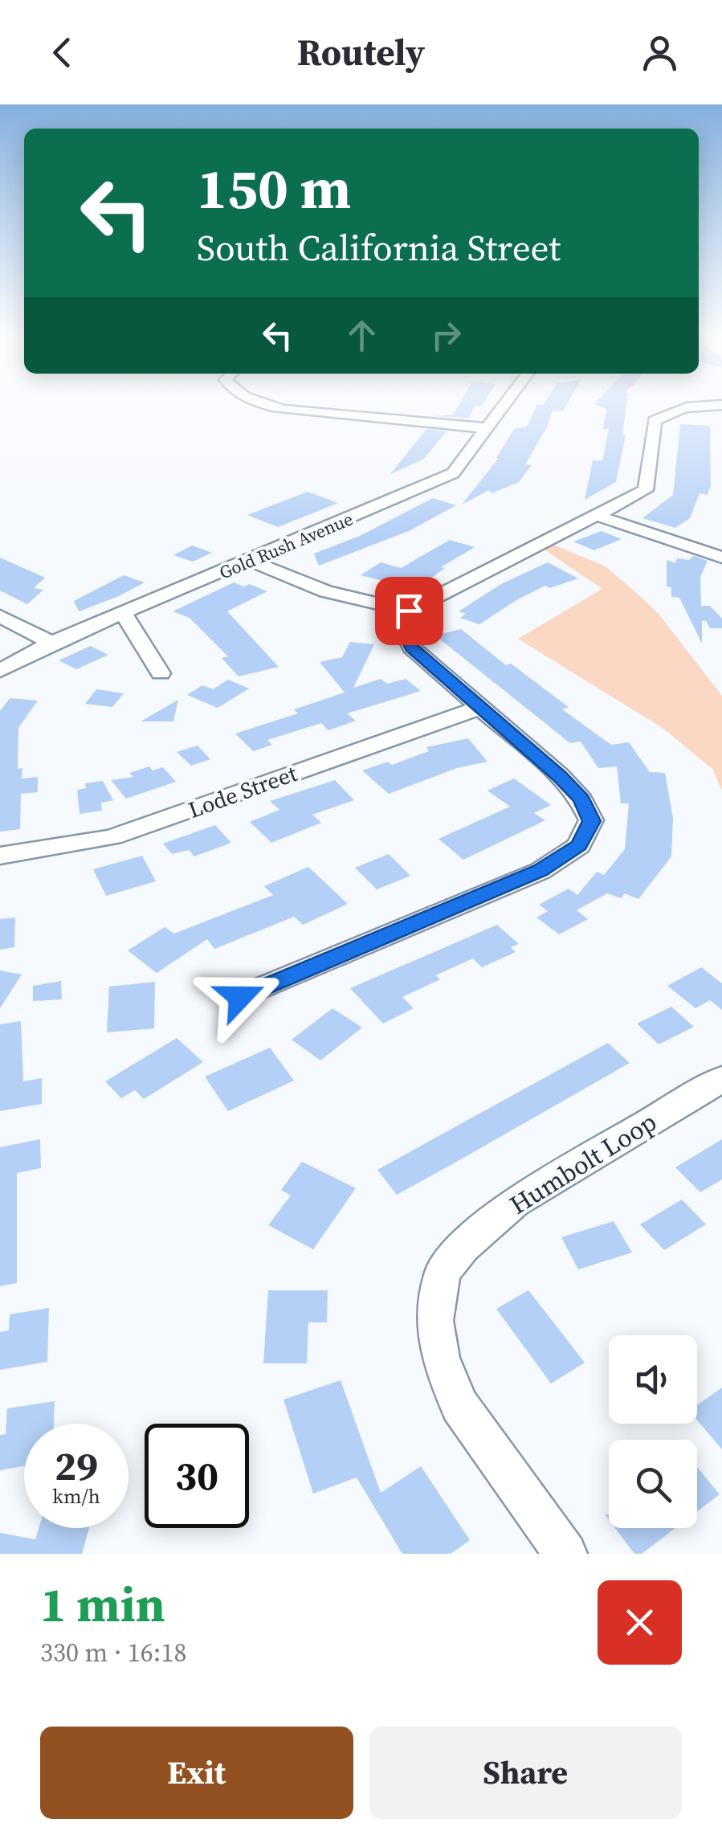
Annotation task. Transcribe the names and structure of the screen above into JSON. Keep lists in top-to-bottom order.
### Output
{
  "streets": {
    "street": ["Gold Rush Avenue", "Lode Street", "Humbolt Loop"]
  },
  "page": {
    "header": "Routely",
    "turn": ["150 m", "South California Street"],
    "speed": "29 km/h",
    "limit": "30",
    "heading": ["1 min", "330 m · 16:18"],
    "buttons": ["Exit", "Share"]
  }
}
